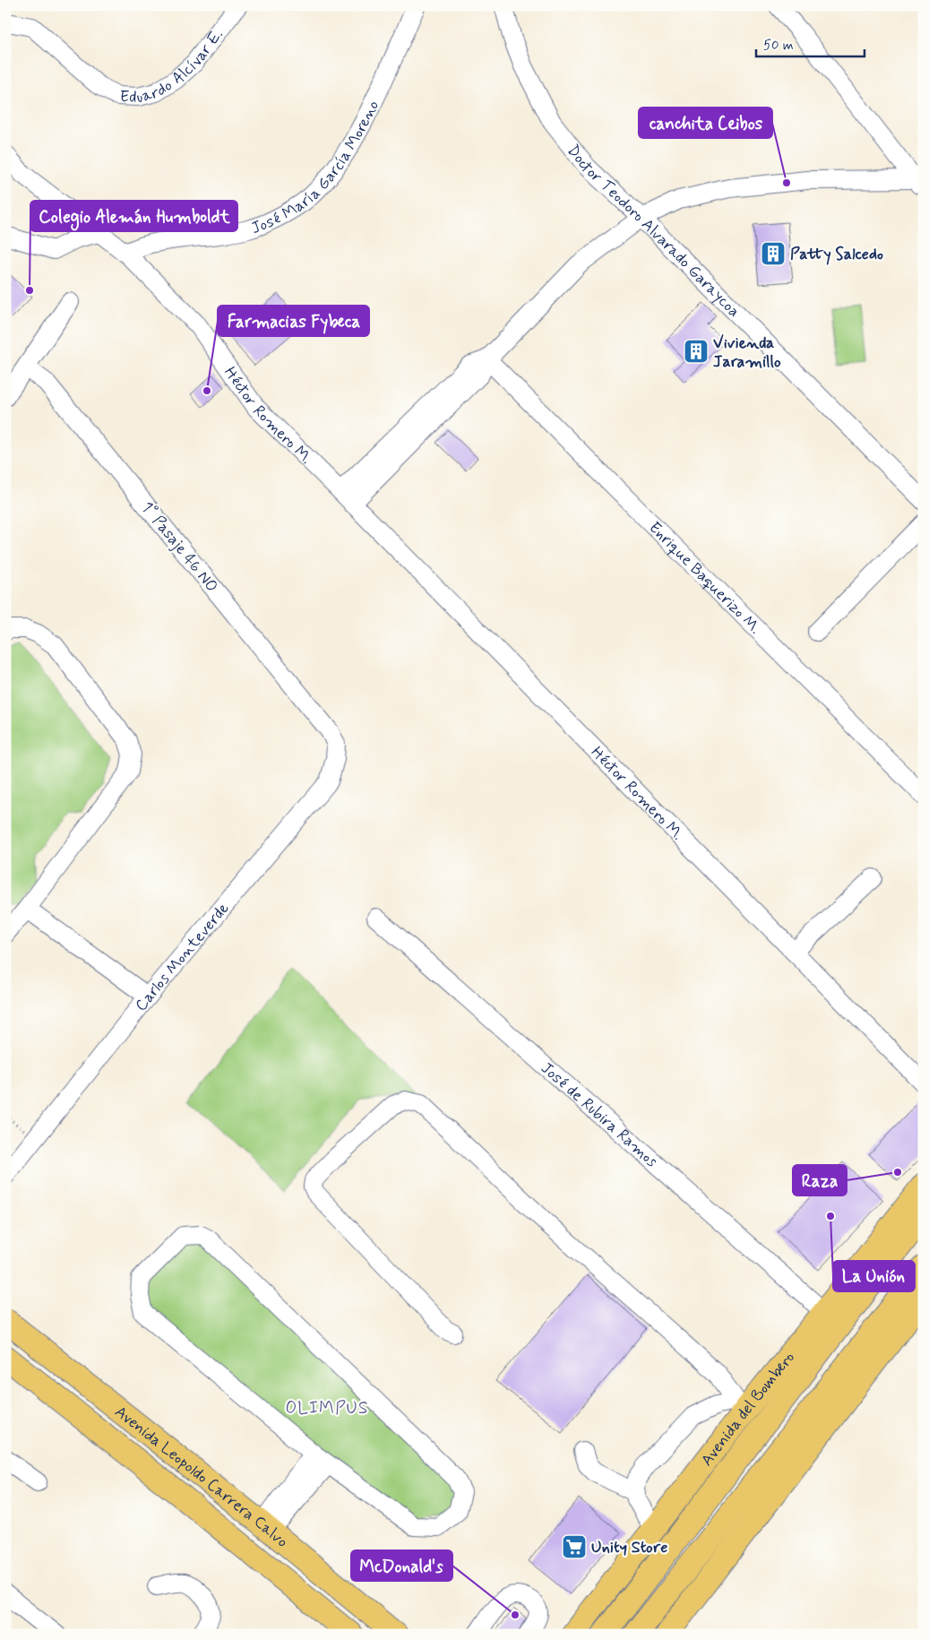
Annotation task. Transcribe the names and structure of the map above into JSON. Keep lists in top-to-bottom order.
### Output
{
  "streets": {
    "main road": ["Avenida del Bombero", "Avenida Leopoldo Carrera Calvo"],
    "street": [
      "Eduardo Alcívar E.",
      "José María García Moreno",
      "Doctor Teodoro Alvarado Garaycoa",
      "Héctor Romero M.",
      "1° Pasaje 46 NO",
      "Enrique Baquerizo M.",
      "Carlos Monteverde",
      "José de Rubira Ramos"
    ]
  },
  "crossings": [
    ["José María García Moreno", "Héctor Romero M."],
    ["1° Pasaje 46 NO", "Carlos Monteverde"],
    ["José de Rubira Ramos", "Avenida del Bombero"]
  ],
  "districts": ["OLIMPUS"],
  "places": {
    "other": [
      "canchita Ceibos",
      "Colegio Alemán Humboldt",
      "Farmacias Fybeca",
      "Raza",
      "La Unión",
      "McDonald's"
    ],
    "building": ["Patty Salcedo", "Vivienda Jaramillo"],
    "supermarket": ["Unity Store"]
  },
  "scale_bar": "50 m"
}
